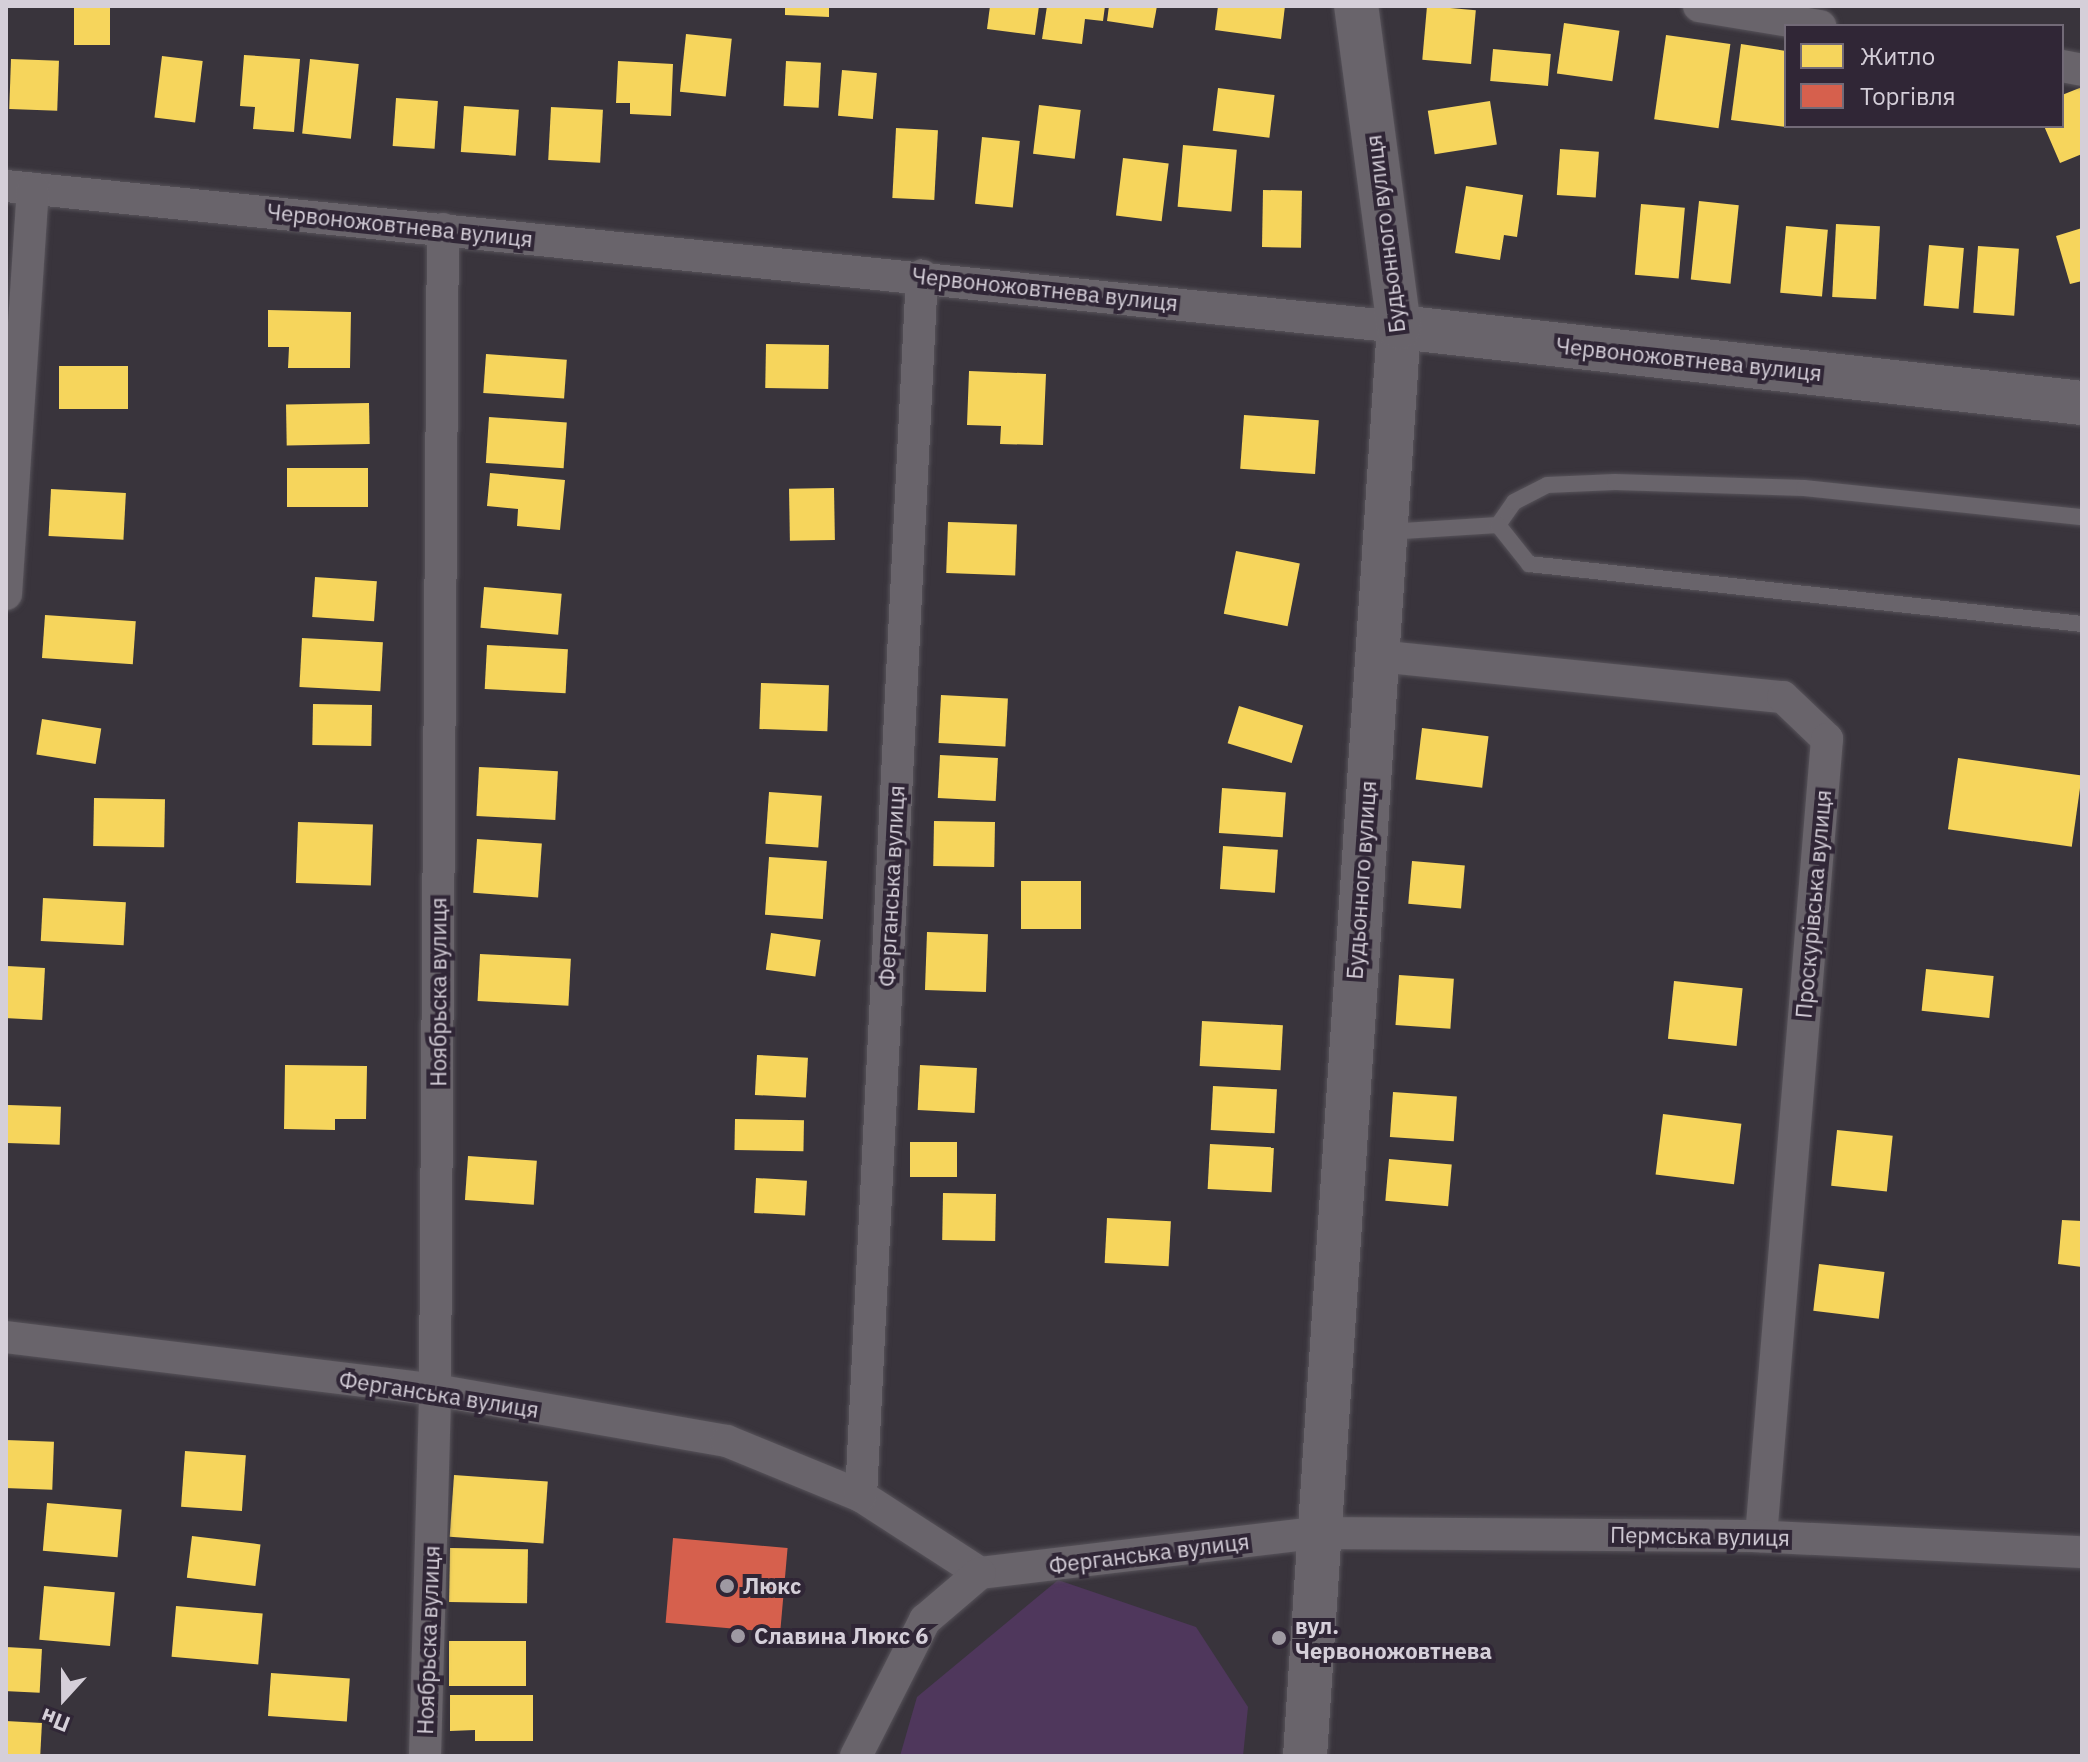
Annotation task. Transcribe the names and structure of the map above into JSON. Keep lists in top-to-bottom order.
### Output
{
  "streets": {
    "main road": ["Червоножовтнева вулиця", "Будьонного вулиця"],
    "street": [
      "Ферганська вулиця",
      "Проскурівська вулиця",
      "Ноябрьска вулиця",
      "Пермська вулиця"
    ]
  },
  "crossings": [
    ["Червоножовтнева вулиця", "Будьонного вулиця"],
    ["Червоножовтнева вулиця", "Ферганська вулиця"],
    ["Червоножовтнева вулиця", "Ноябрьска вулиця"],
    ["Будьонного вулиця", "Ферганська вулиця"],
    ["Будьонного вулиця", "Проскурівська вулиця"],
    ["Будьонного вулиця", "Пермська вулиця"],
    ["Ферганська вулиця", "Ноябрьска вулиця"],
    ["Ферганська вулиця", "Пермська вулиця"],
    ["Проскурівська вулиця", "Пермська вулиця"]
  ],
  "places": ["Люкс", "Славина Люкс 6", "вул. Червоножовтнева"],
  "legend": ["Житло", "Торгівля"],
  "north": "bottom"
}
